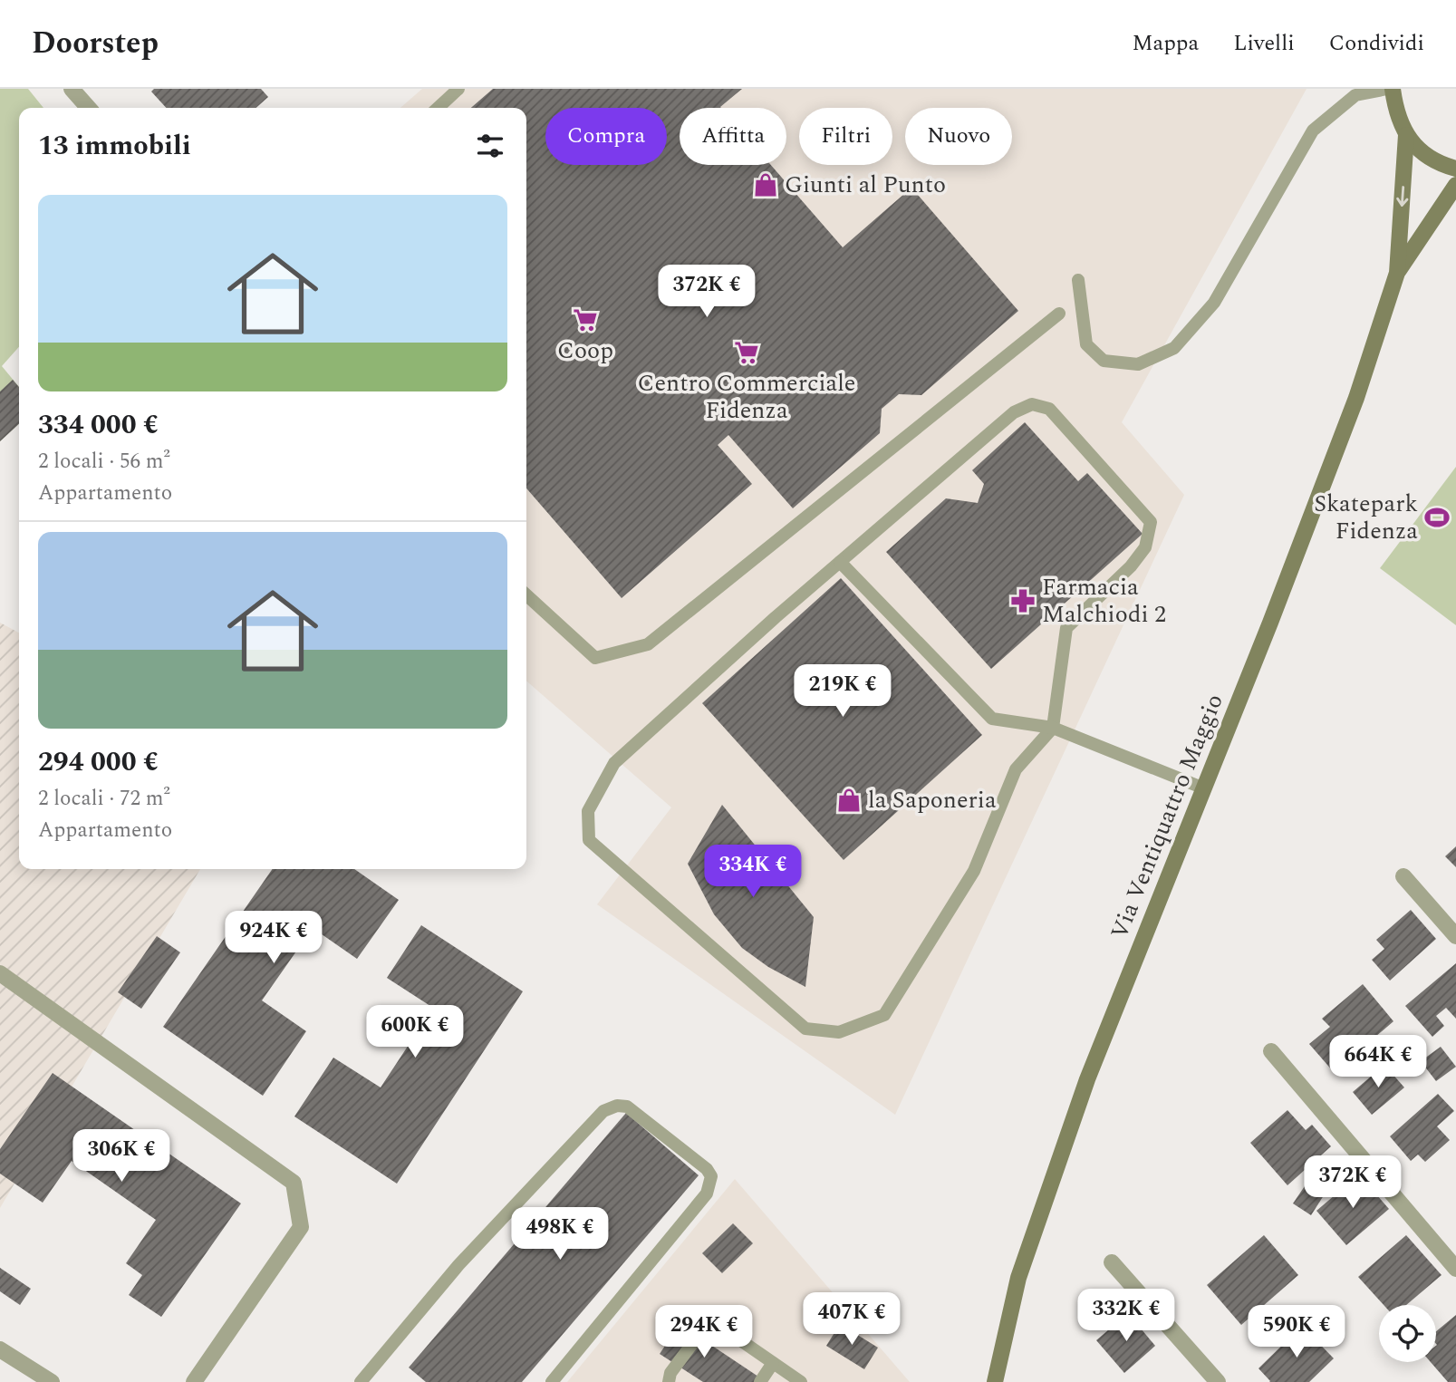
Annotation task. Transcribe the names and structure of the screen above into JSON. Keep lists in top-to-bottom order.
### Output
{
  "streets": {
    "main road": ["Via Ventiquattro Maggio"]
  },
  "places": {
    "shop": ["Giunti al Punto", "la Saponeria"],
    "supermarket": ["Coop", "Centro Commerciale Fidenza"],
    "sports": ["Skatepark Fidenza"],
    "pharmacy": ["Farmacia Malchiodi 2"]
  },
  "page": {
    "header": "Doorstep",
    "nav": ["Mappa", "Livelli", "Condividi"],
    "chip": [
      "Compra",
      "Affitta",
      "Filtri",
      "Nuovo"
    ],
    "heading": "13 immobili",
    "list": [
      {
        "name": "334 000 €",
        "note": "2 locali · 56 m² · Appartamento"
      },
      {
        "name": "294 000 €",
        "note": "2 locali · 72 m² · Appartamento"
      }
    ],
    "price": [
      "372K €",
      "219K €",
      "334K €",
      "924K €",
      "600K €",
      "664K €",
      "306K €",
      "372K €",
      "498K €",
      "332K €",
      "407K €",
      "294K €",
      "590K €"
    ]
  }
}
